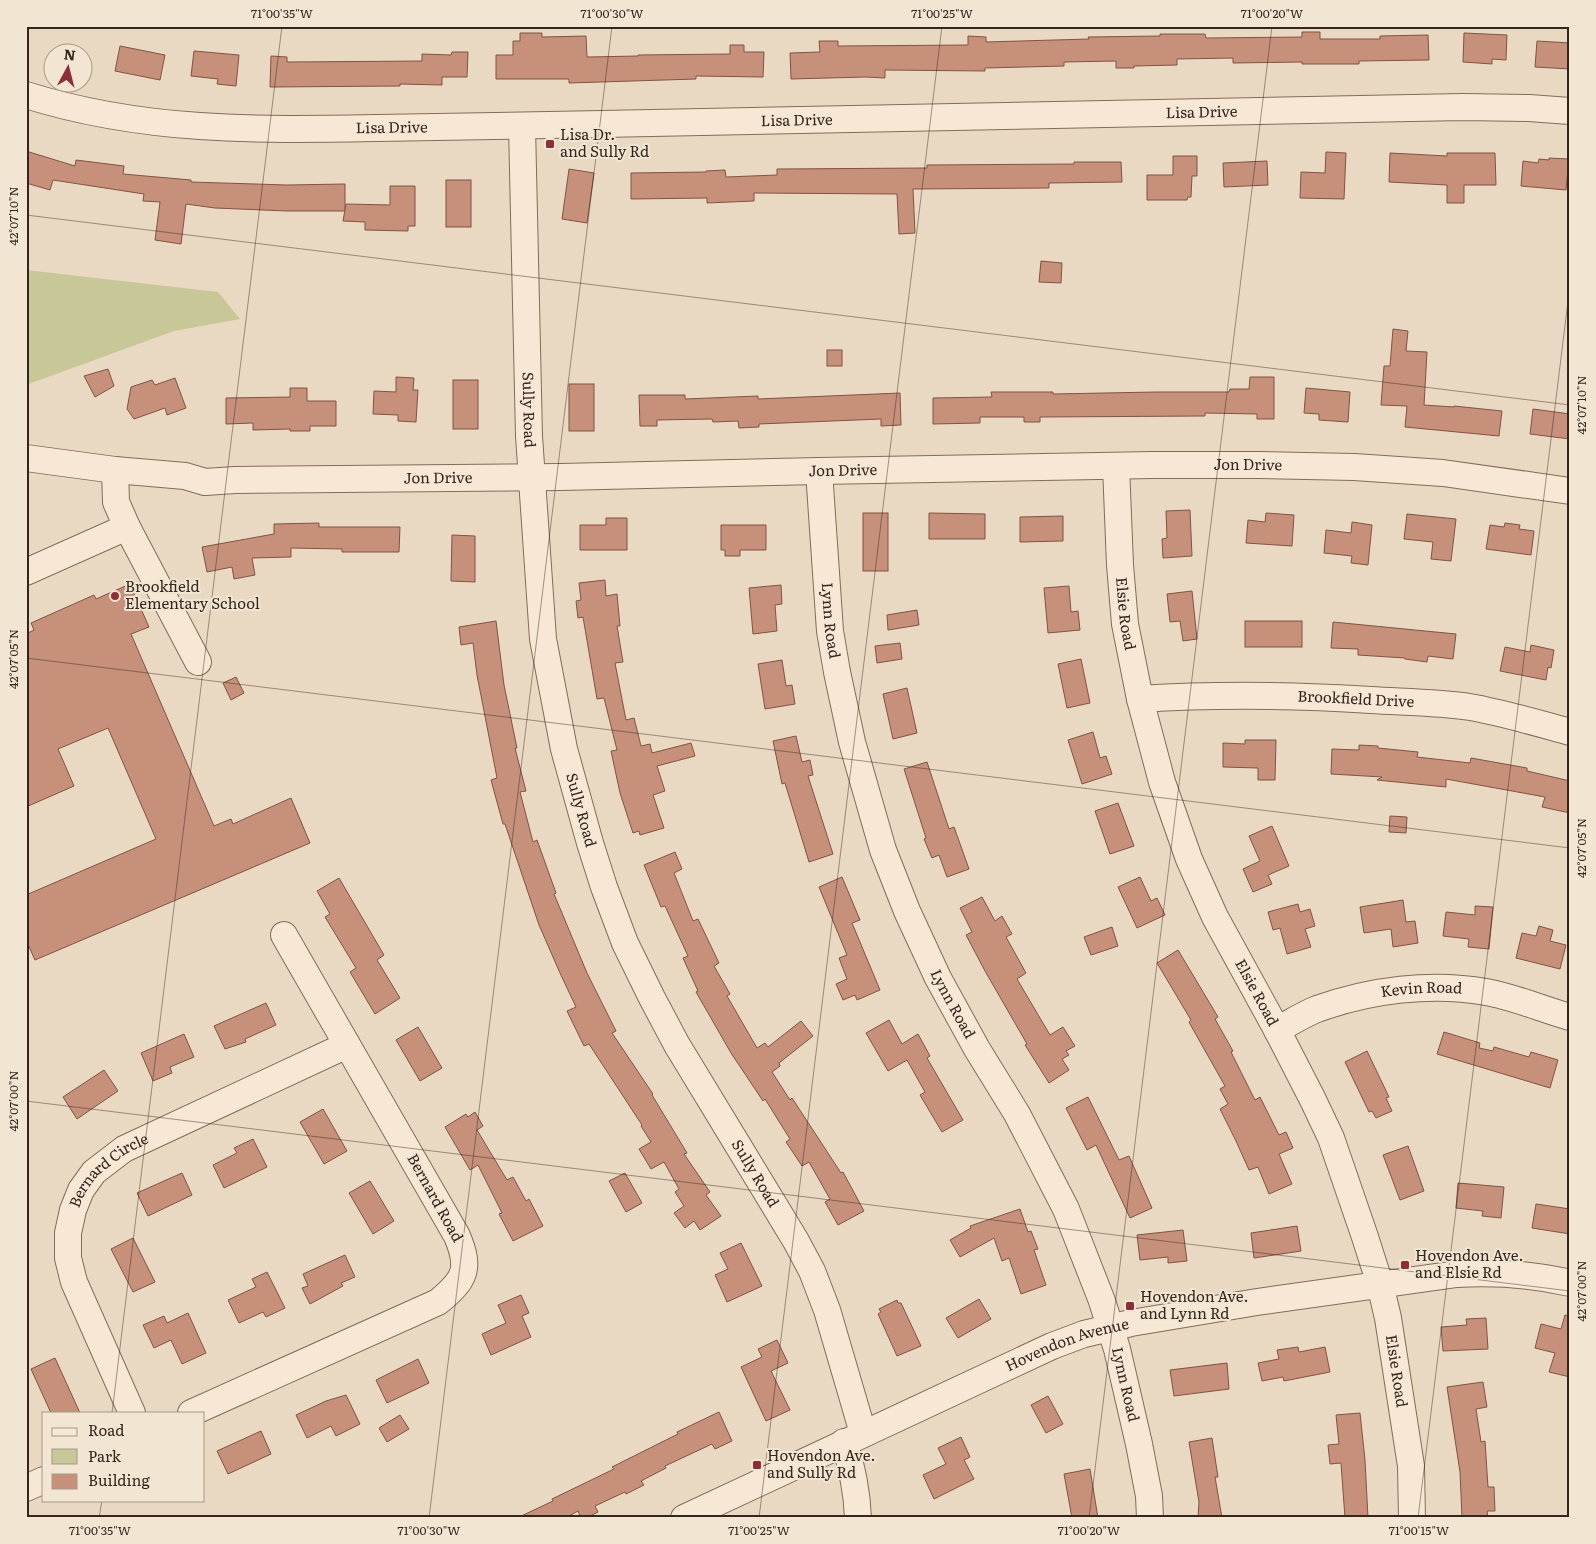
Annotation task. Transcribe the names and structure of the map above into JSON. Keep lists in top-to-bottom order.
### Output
{
  "streets": {
    "street": [
      "Lisa Drive",
      "Sully Road",
      "Jon Drive",
      "Elsie Road",
      "Lynn Road",
      "Brookfield Drive",
      "Kevin Road",
      "Bernard Circle",
      "Bernard Road",
      "Hovendon Avenue"
    ]
  },
  "crossings": [
    ["Lisa Drive", "Sully Road"],
    ["Sully Road", "Jon Drive"],
    ["Sully Road", "Hovendon Avenue"],
    ["Jon Drive", "Elsie Road"],
    ["Jon Drive", "Lynn Road"],
    ["Elsie Road", "Brookfield Drive"],
    ["Elsie Road", "Kevin Road"],
    ["Elsie Road", "Hovendon Avenue"],
    ["Lynn Road", "Hovendon Avenue"],
    ["Bernard Circle", "Bernard Road"]
  ],
  "places": {
    "transit": [
      "Lisa Dr. and Sully Rd",
      "Hovendon Ave. and Elsie Rd",
      "Hovendon Ave. and Lynn Rd",
      "Hovendon Ave. and Sully Rd"
    ],
    "other": ["Brookfield Elementary School"]
  },
  "legend": ["Road", "Park", "Building"],
  "north": "top",
  "coordinates": [
    "71°00'35\"W",
    "71°00'30\"W",
    "71°00'25\"W",
    "71°00'20\"W",
    "42°07'10\"N",
    "42°07'05\"N",
    "42°07'00\"N",
    "71°00'15\"W"
  ]
}
